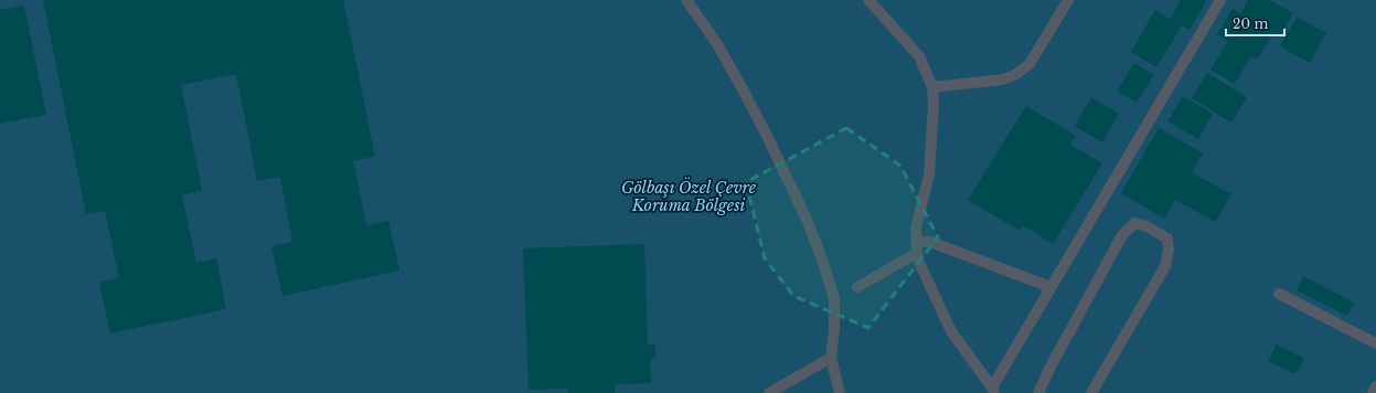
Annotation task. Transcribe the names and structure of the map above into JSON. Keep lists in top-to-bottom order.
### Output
{
  "parks": ["Gölbaşı Özel Çevre Koruma Bölgesi"],
  "scale_bar": "20 m"
}
